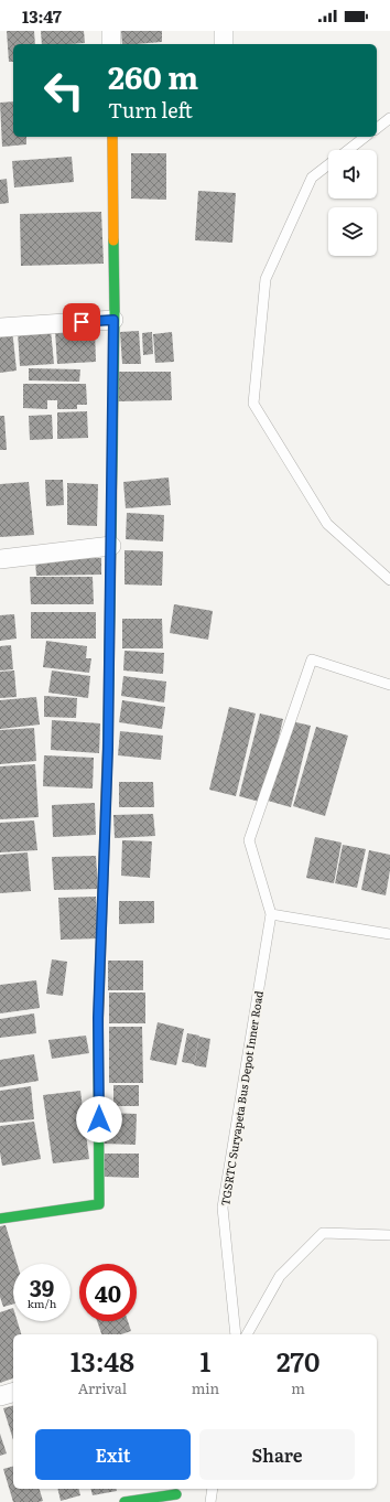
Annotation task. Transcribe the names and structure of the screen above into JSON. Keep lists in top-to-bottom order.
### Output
{
  "streets": {
    "lane": ["TGSRTC Suryapeta Bus Depot Inner Road"]
  },
  "page": {
    "status": "13:47",
    "turn": ["260 m", "Turn left"],
    "speed": "39 km/h",
    "limit": "40",
    "eta": [
      "13:48",
      "Arrival",
      "1",
      "min",
      "270",
      "m"
    ],
    "buttons": ["Exit", "Share"]
  }
}
